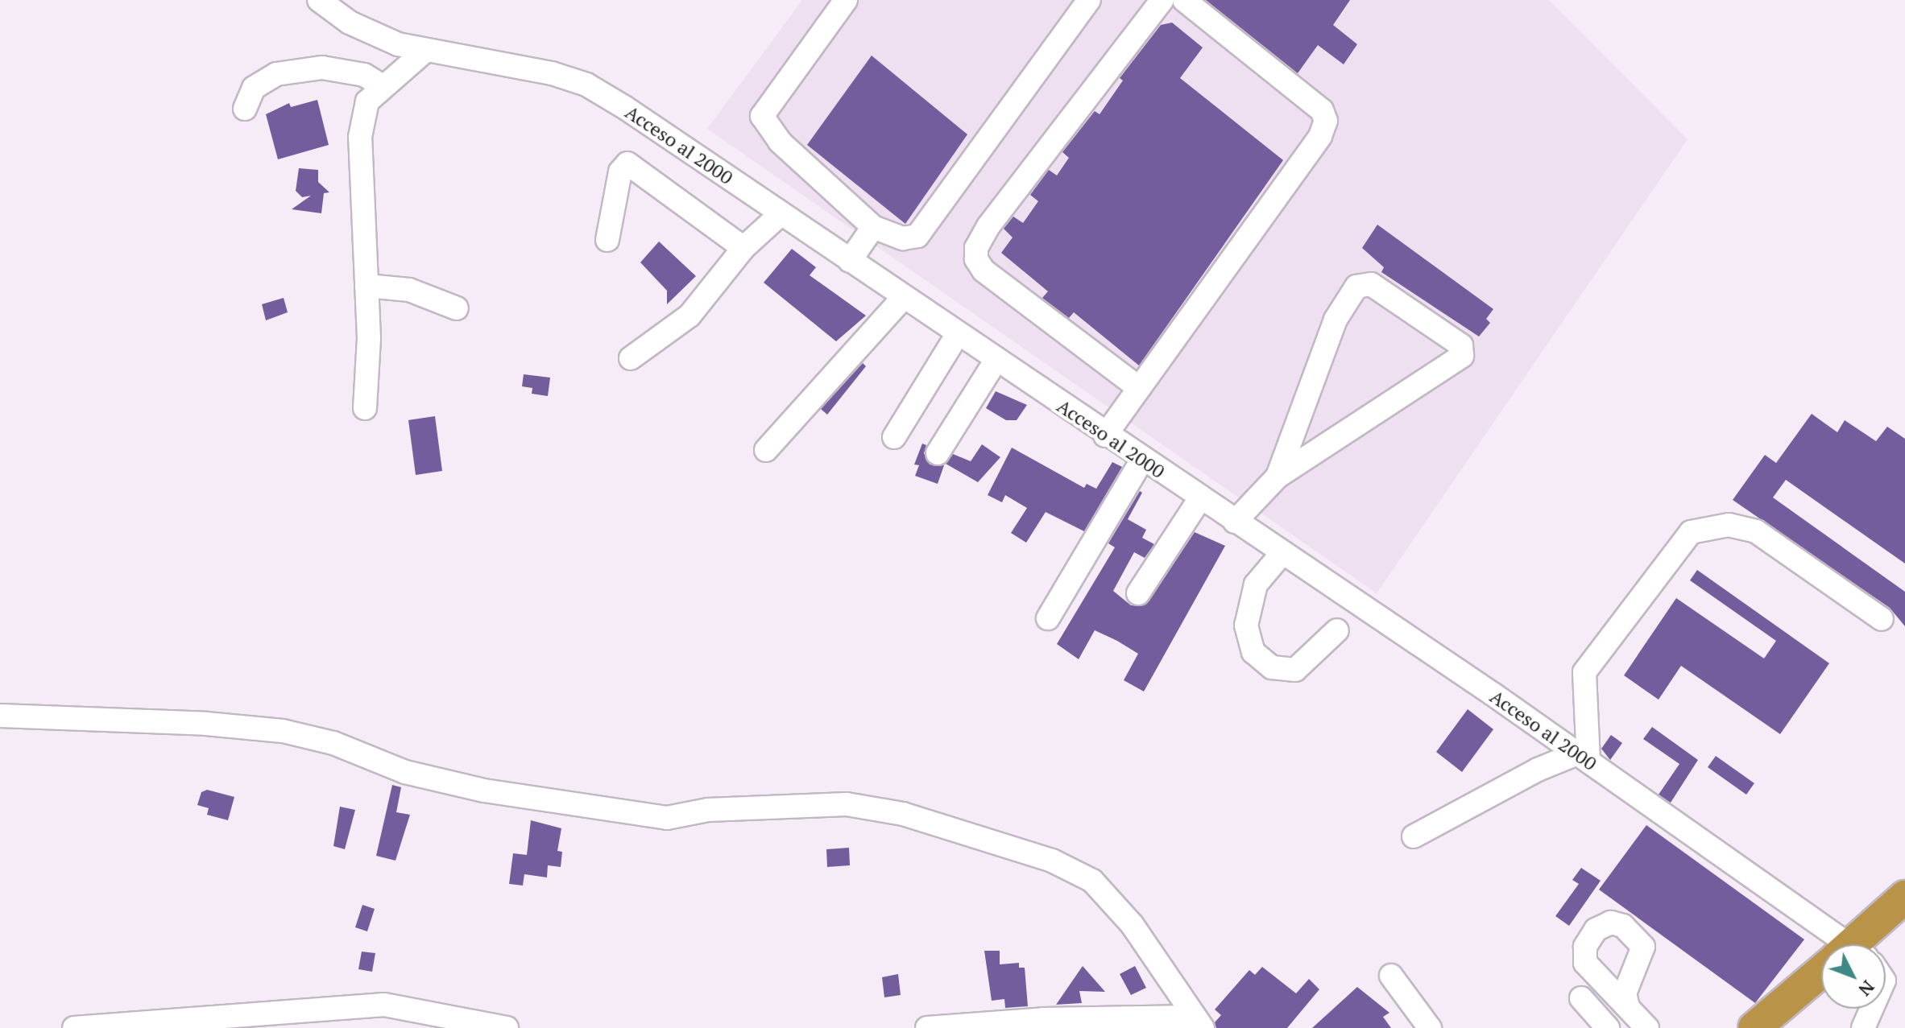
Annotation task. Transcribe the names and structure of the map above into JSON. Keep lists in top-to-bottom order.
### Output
{
  "streets": {
    "street": ["Acceso al 2000"]
  },
  "north": "bottom right"
}
